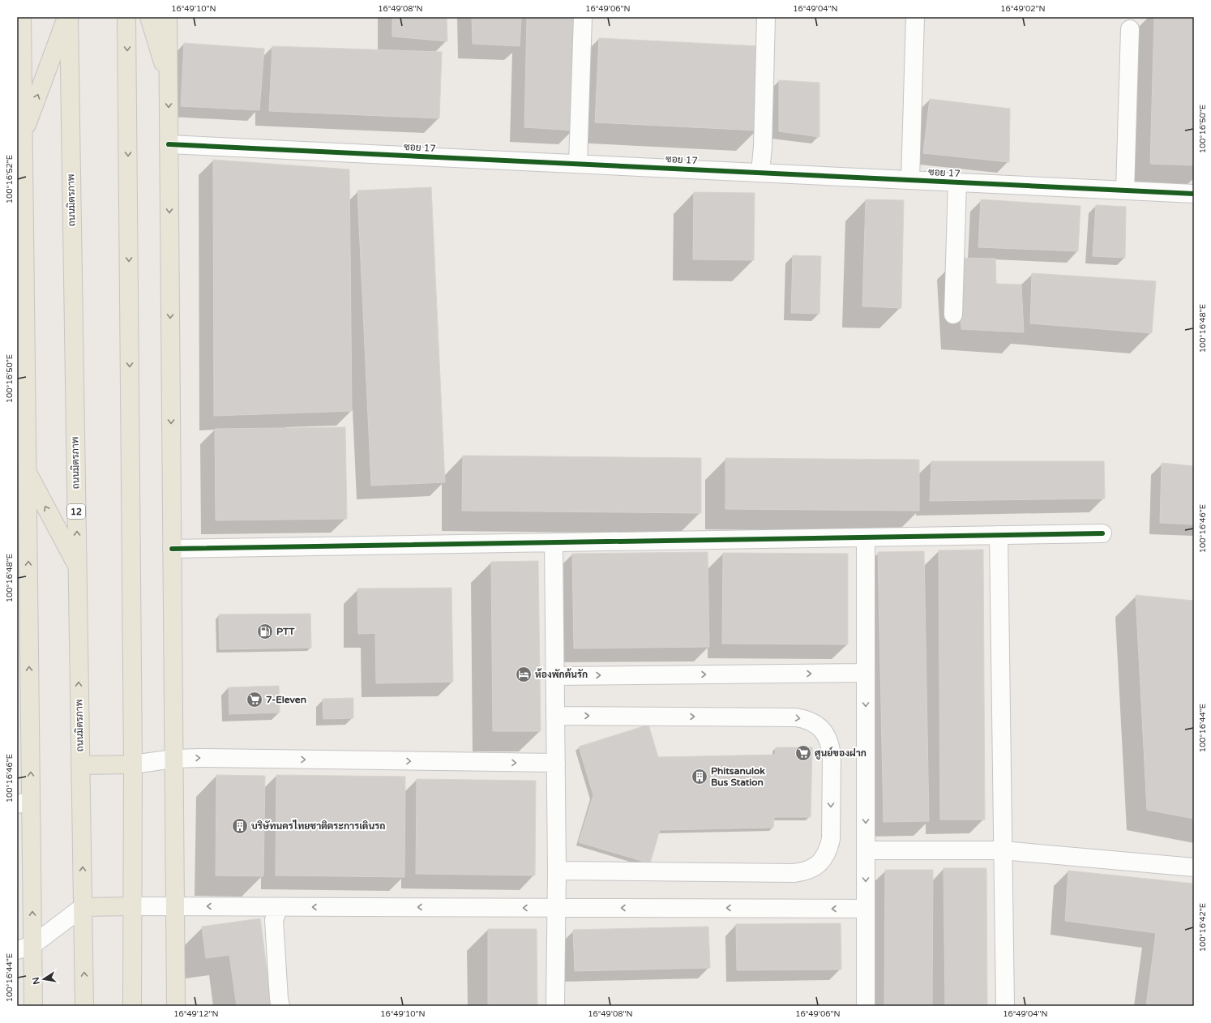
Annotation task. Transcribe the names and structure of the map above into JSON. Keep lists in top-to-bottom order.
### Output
{
  "streets": {
    "main road": ["ถนนมิตรภาพ", "12"],
    "street": ["ซอย 17"]
  },
  "places": {
    "fuel station": ["PTT"],
    "hotel": ["ห้องพักต้นรัก"],
    "supermarket": ["7-Eleven", "ศูนย์ของฝาก"],
    "building": ["Phitsanulok Bus Station", "บริษัทนครไทยชาติตระการเดินรถ"]
  },
  "north": "left",
  "coordinates": [
    "16°49'10\"N",
    "16°49'08\"N",
    "16°49'06\"N",
    "16°49'04\"N",
    "16°49'02\"N",
    "100°16'50\"E",
    "100°16'52\"E",
    "100°16'48\"E",
    "100°16'46\"E",
    "100°16'44\"E",
    "100°16'42\"E",
    "16°49'12\"N"
  ]
}
